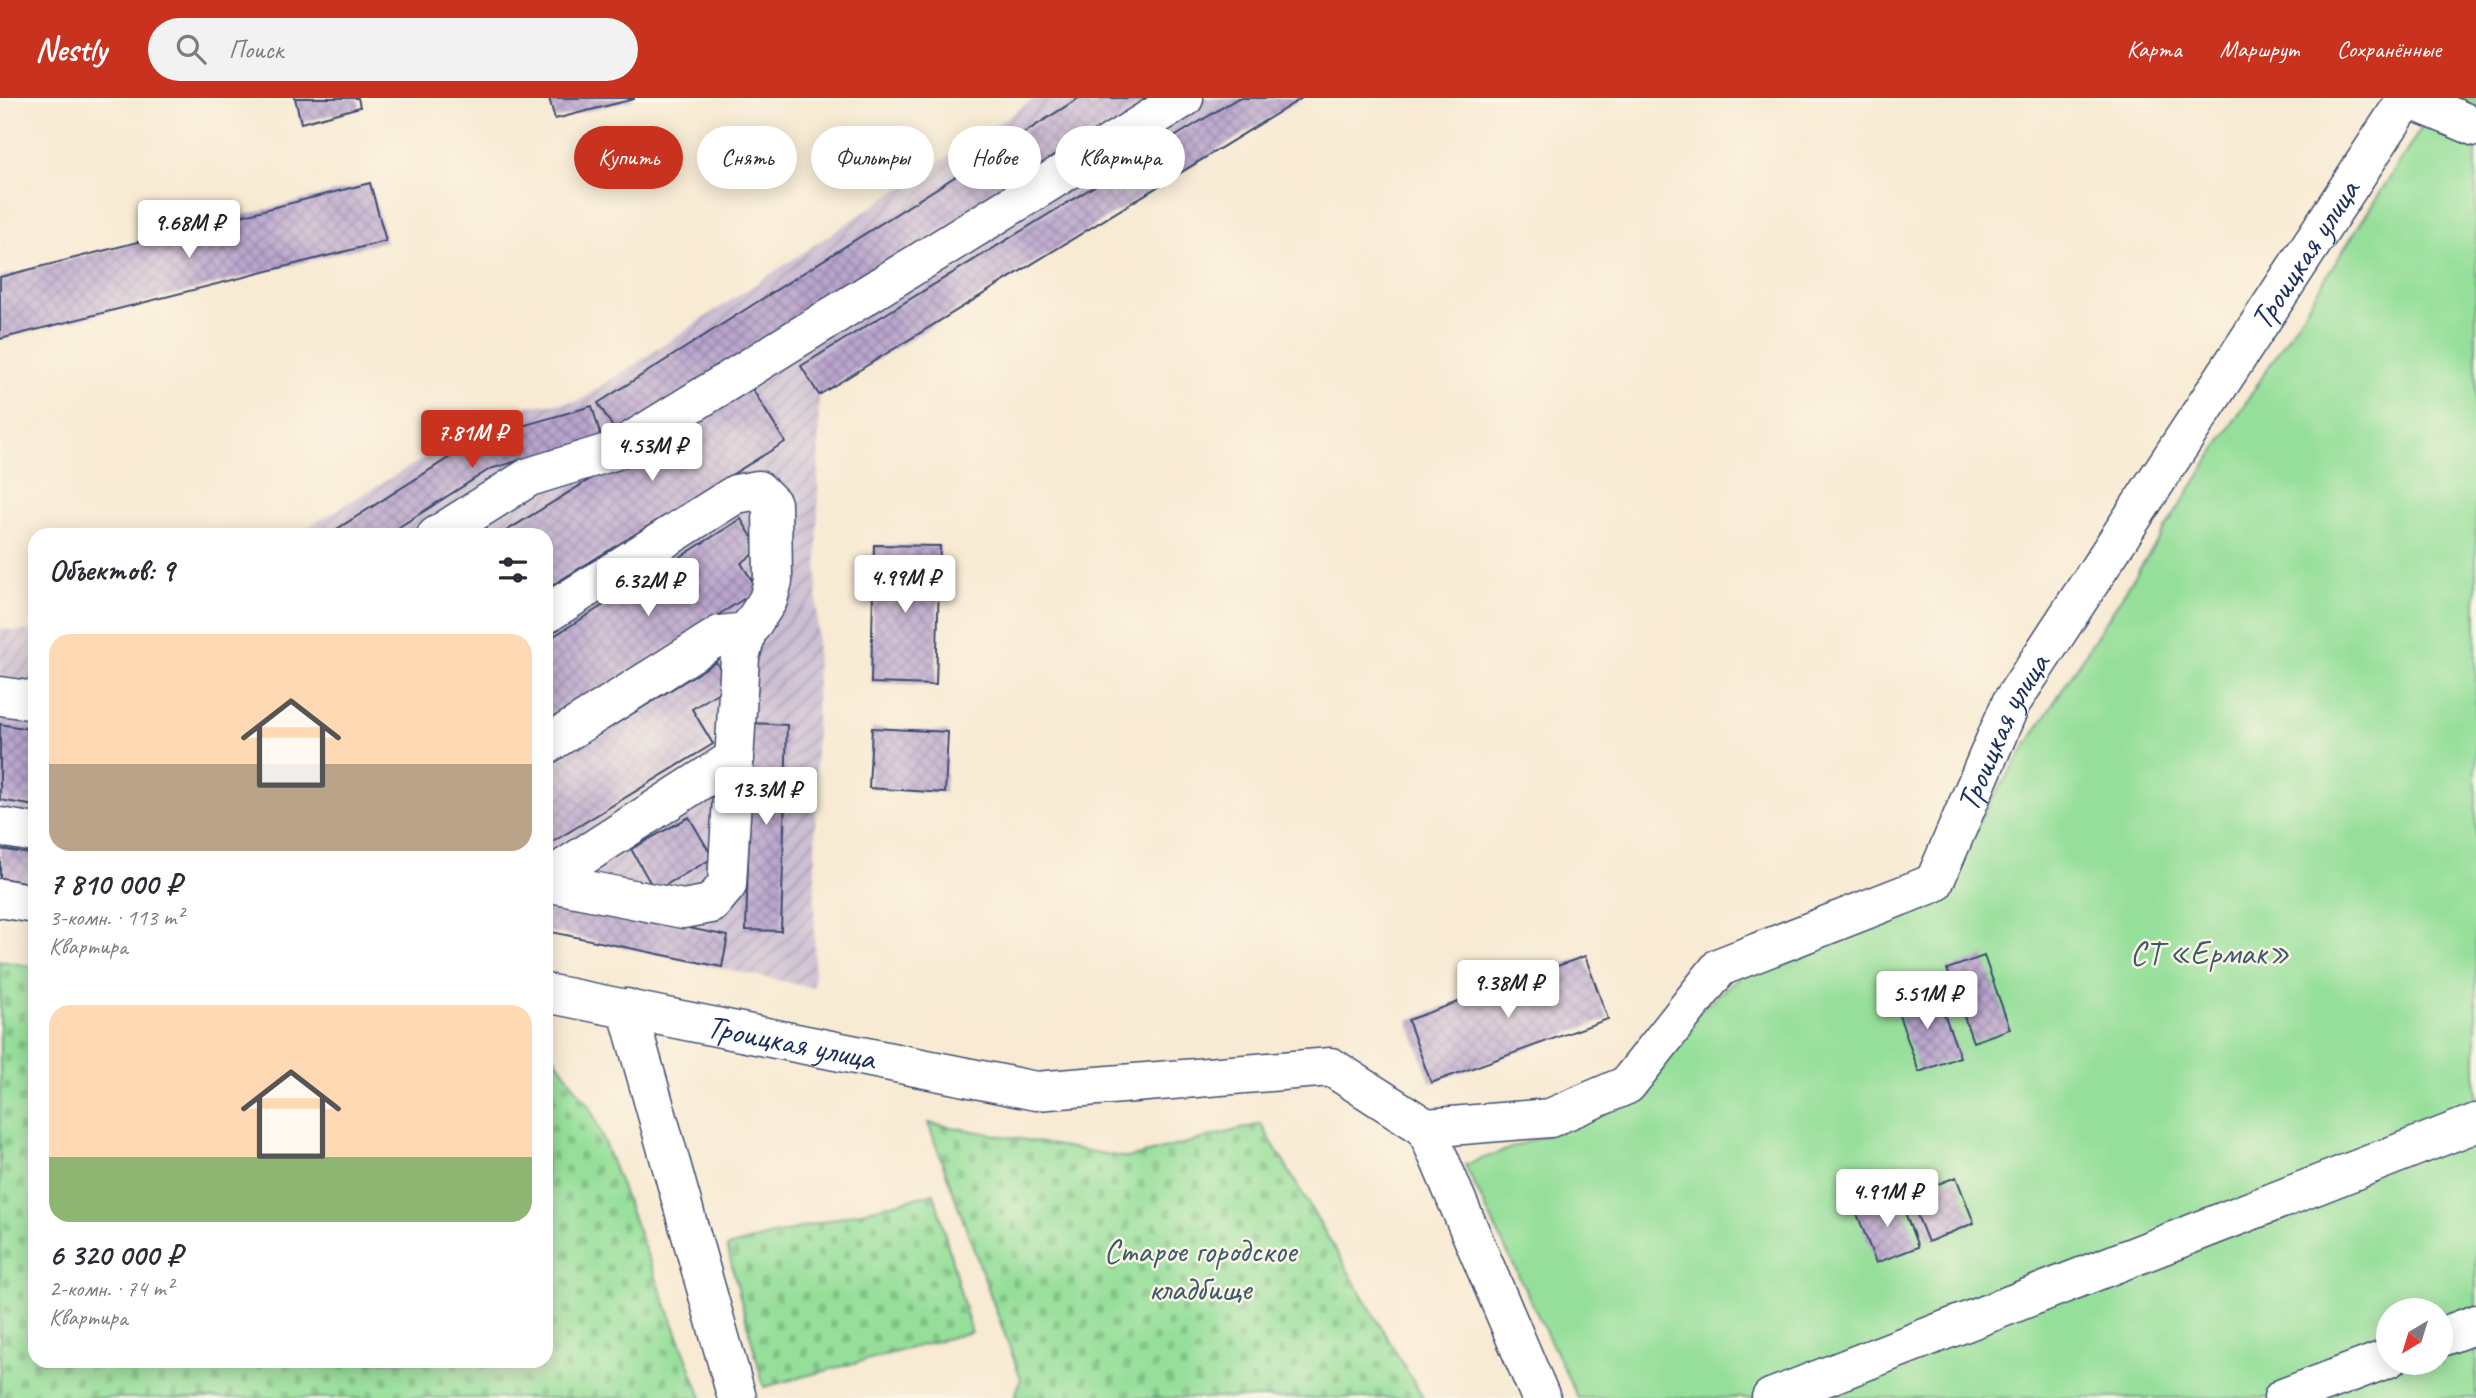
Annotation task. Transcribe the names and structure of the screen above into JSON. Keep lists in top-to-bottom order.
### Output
{
  "streets": {
    "street": ["Троицкая улица"]
  },
  "parks": ["СТ «Ермак»", "Старое городское кладбище"],
  "north": "bottom left",
  "page": {
    "header": "Nestly",
    "search": "Поиск",
    "nav": ["Карта", "Маршрут", "Сохранённые"],
    "chip": [
      "Купить",
      "Снять",
      "Фильтры",
      "Новое",
      "Квартира"
    ],
    "price": [
      "9.68M ₽",
      "7.81M ₽",
      "4.53M ₽",
      "4.99M ₽",
      "6.32M ₽",
      "13.3M ₽",
      "9.38M ₽",
      "5.51M ₽",
      "4.91M ₽"
    ],
    "heading": "Объектов: 9",
    "list": [
      {
        "name": "7 810 000 ₽",
        "note": "3-комн. · 113 m² · Квартира"
      },
      {
        "name": "6 320 000 ₽",
        "note": "2-комн. · 74 m² · Квартира"
      }
    ]
  }
}
